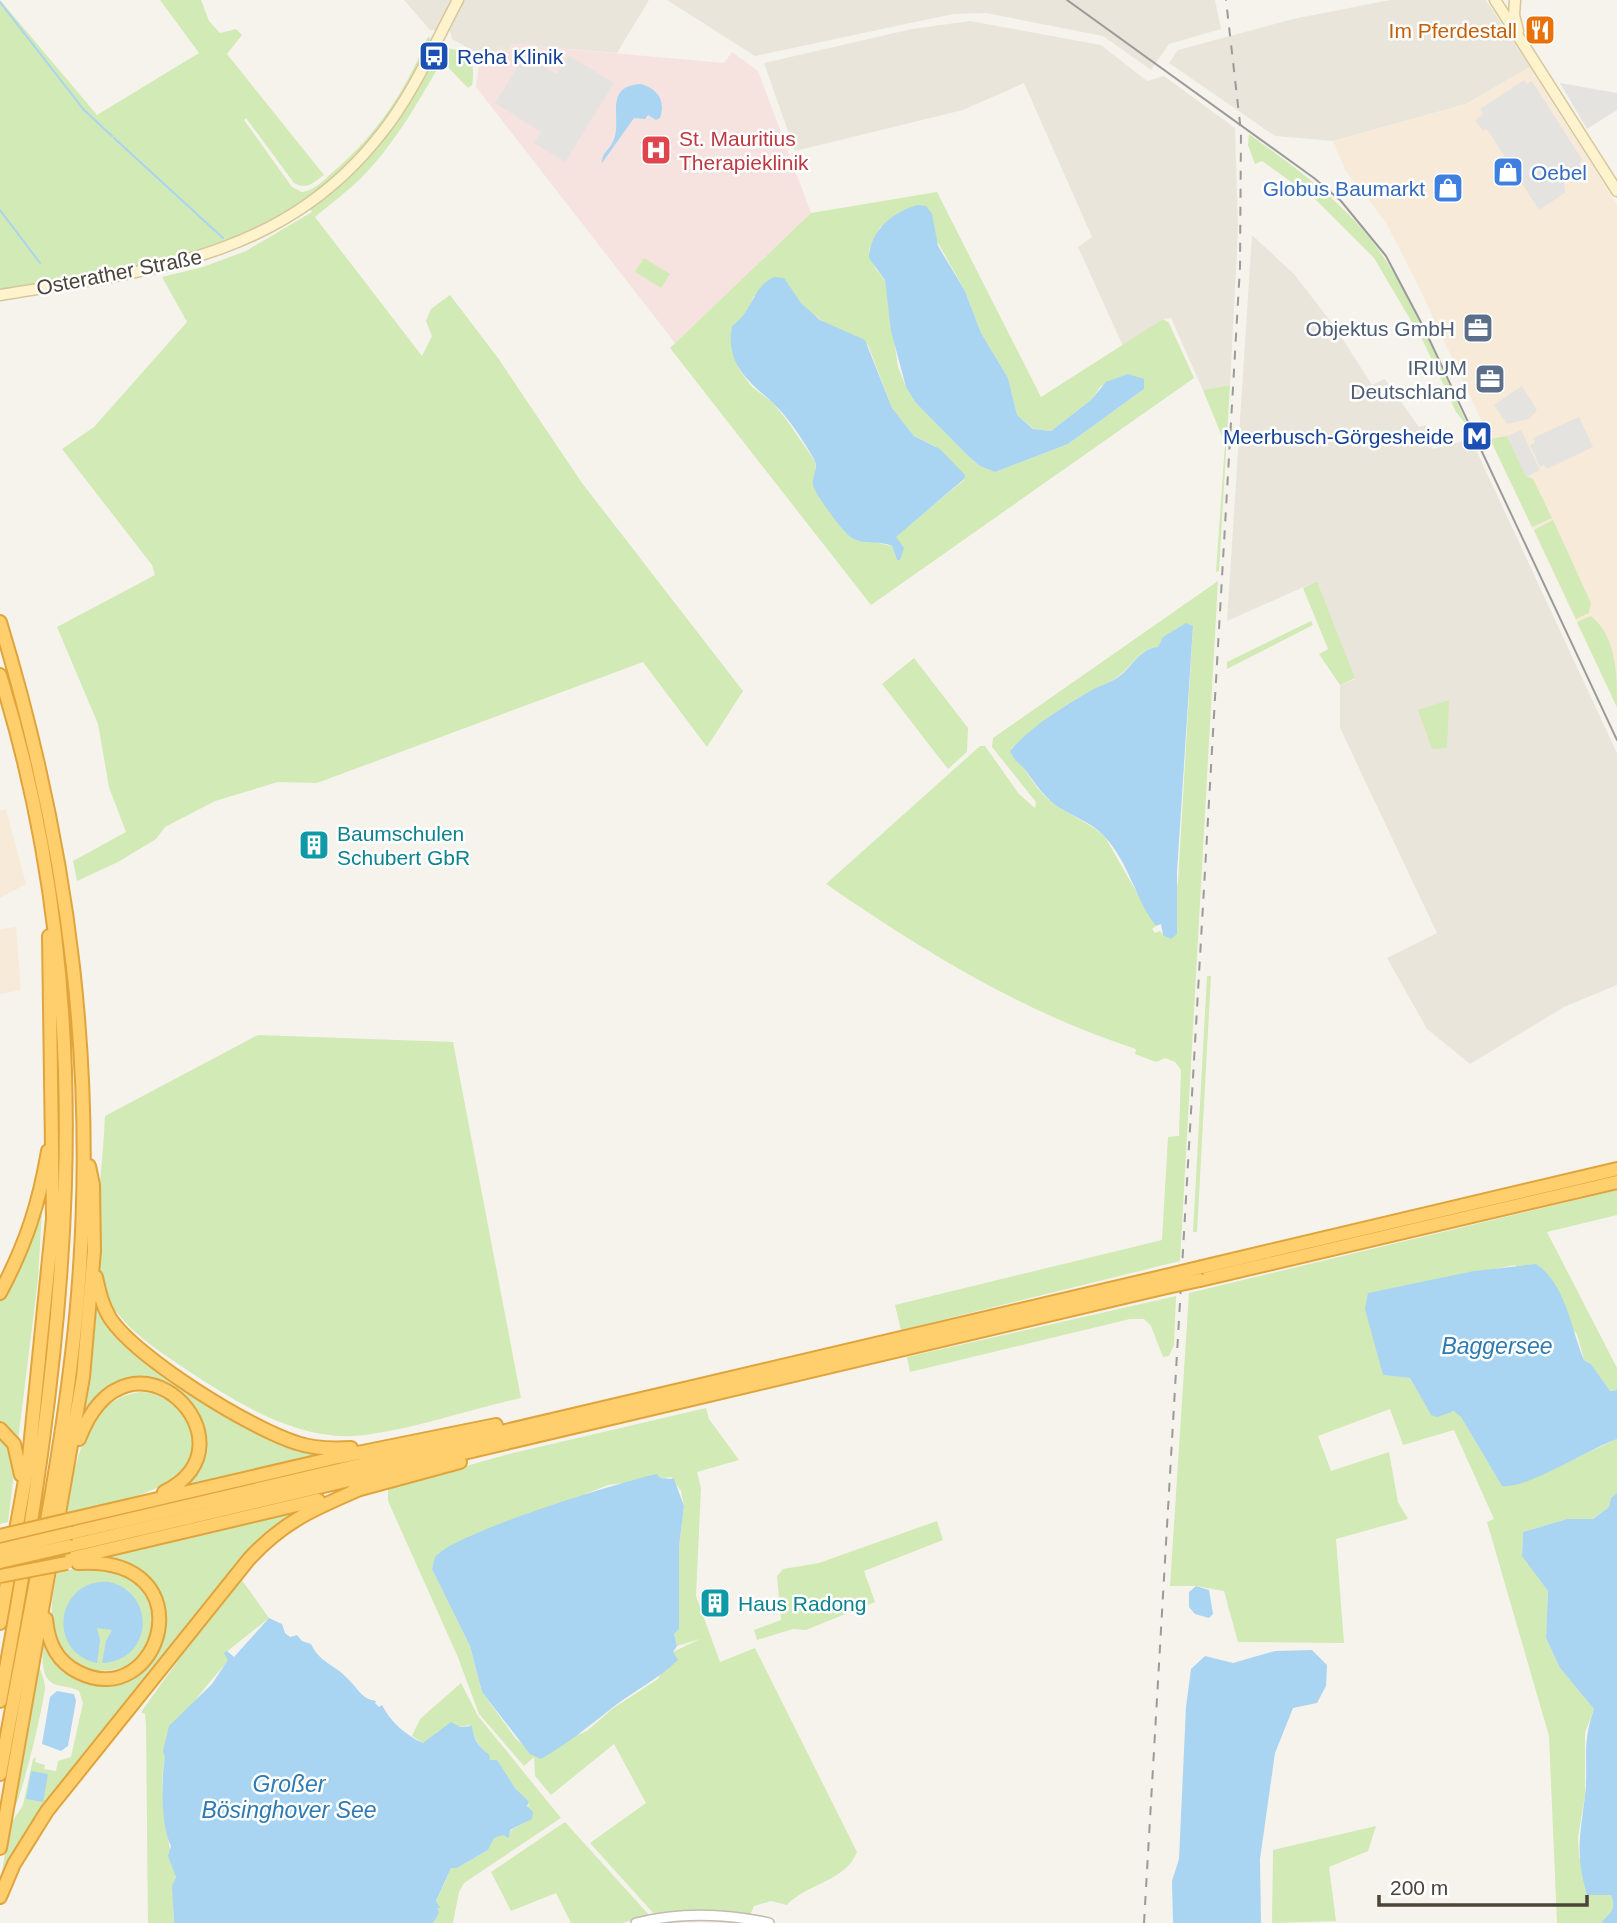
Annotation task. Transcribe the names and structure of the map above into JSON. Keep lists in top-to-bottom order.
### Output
{
  "streets": {
    "main road": ["Osterather Straße"]
  },
  "water": ["Baggersee", "Großer Bösinghover See"],
  "places": {
    "restaurant": ["Im Pferdestall"],
    "bus stop": ["Reha Klinik"],
    "hospital": ["St. Mauritius Therapieklinik"],
    "shop": ["Oebel", "Globus Baumarkt"],
    "office": ["Objektus GmbH", "IRIUM Deutschland"],
    "metro station": ["Meerbusch-Görgesheide"],
    "building": ["Baumschulen Schubert GbR", "Haus Radong"]
  },
  "scale_bar": "200 m"
}
